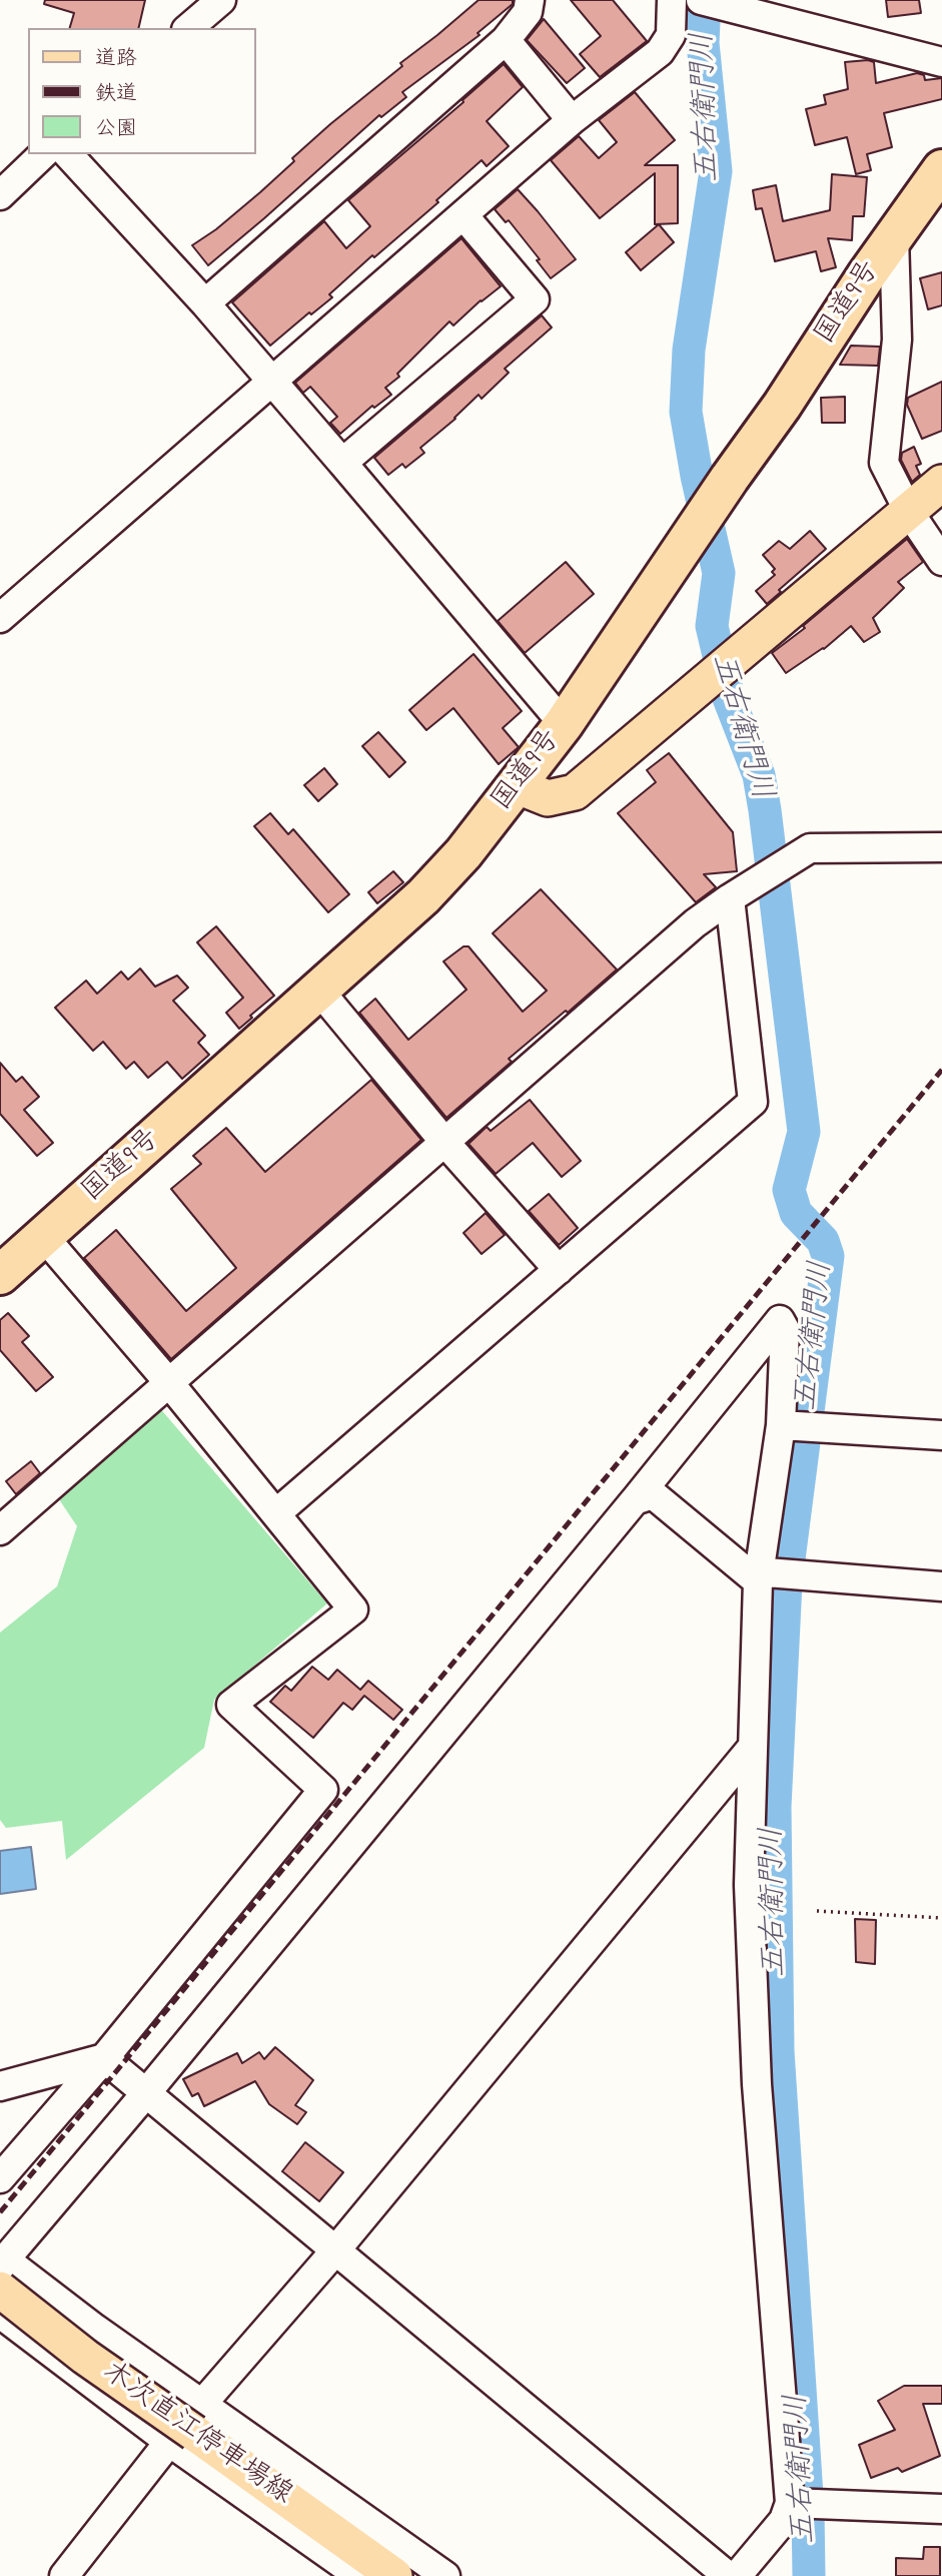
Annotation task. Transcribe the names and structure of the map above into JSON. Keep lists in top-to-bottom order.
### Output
{
  "streets": {
    "highway": ["国道9号"],
    "main road": ["木次直江停車場線"]
  },
  "water": ["五右衛門川"],
  "legend": ["道路", "鉄道", "公園"]
}
